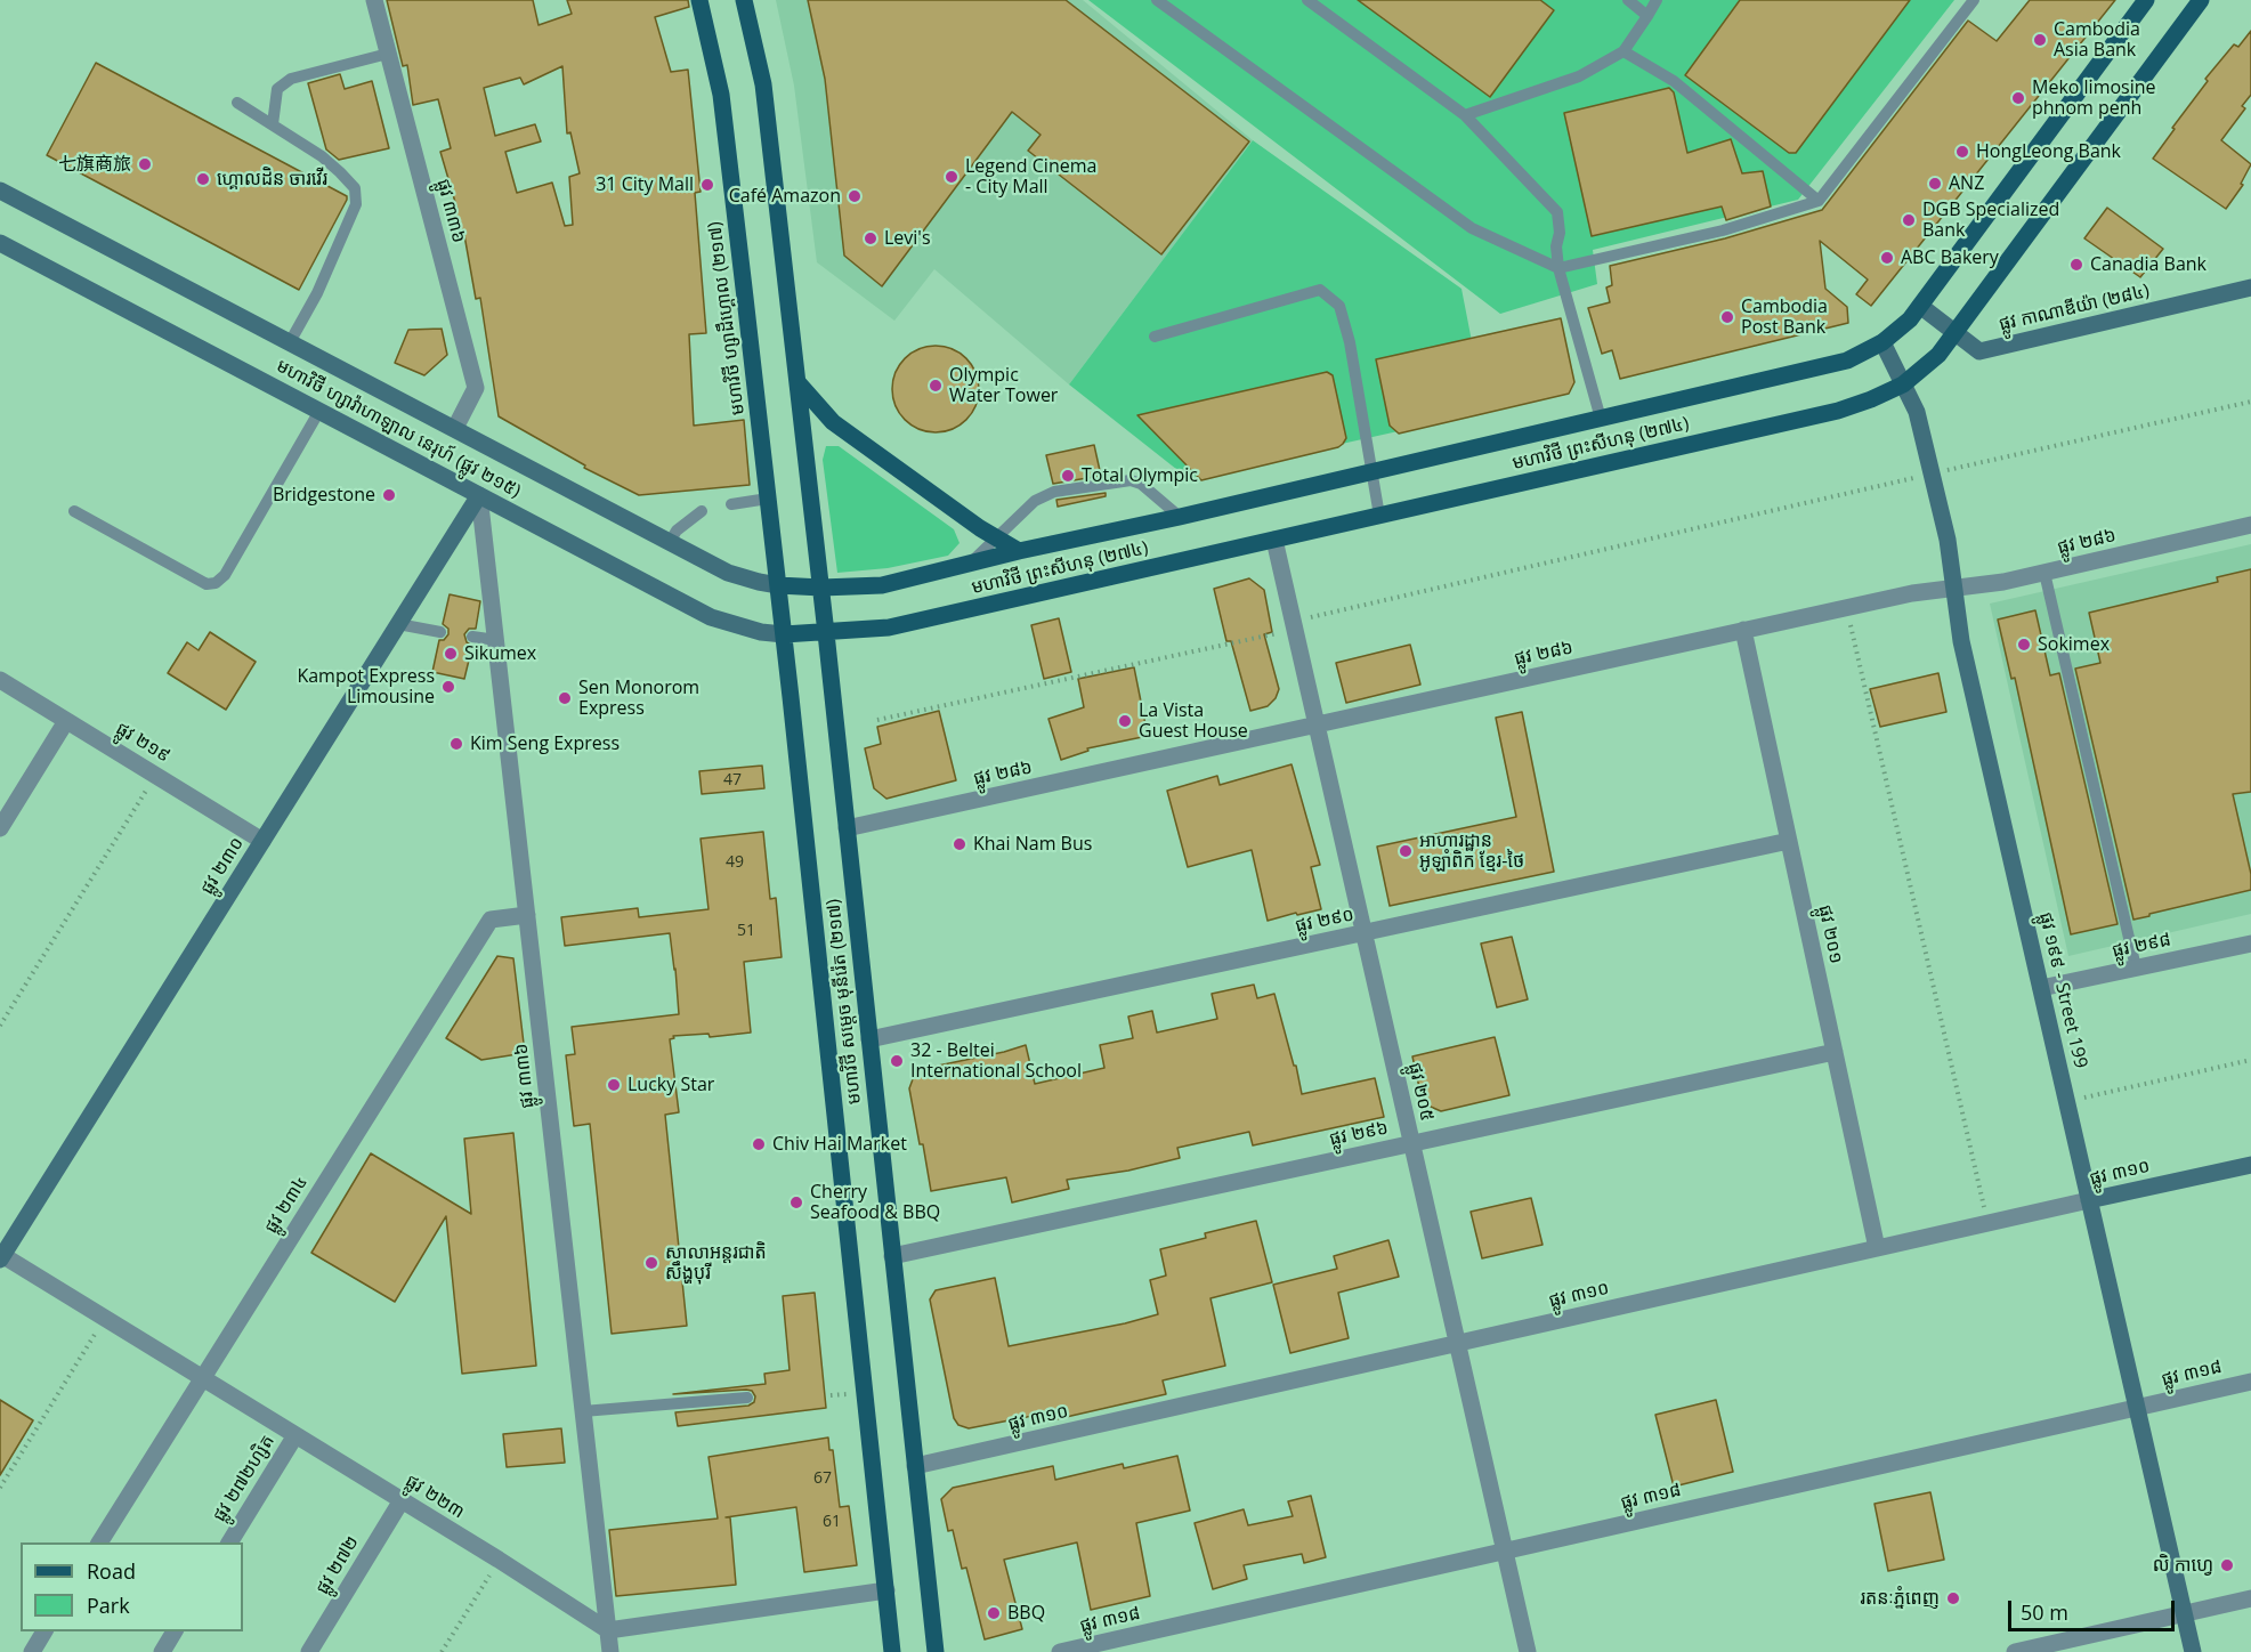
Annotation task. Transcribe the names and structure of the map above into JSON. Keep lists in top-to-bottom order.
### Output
{
  "streets": {
    "main road": ["មហាវិថី ហ្សាដឹហ្គោល (២១៧)", "មហាវិថី ព្រះសីហនុ (២៧៤)", "មហាវិថី សម្តេច មុនីរ៉េត (២១៧)"],
    "street": [
      "ផ្លូវ ៣៣៦",
      "ផ្លូវ កាណាឌីយ៉ា (២៨៤)",
      "មហាវិថី ហ្សាវ៉ាហាឡាល នេរុហ៍ (ផ្លូវ ២១៥)",
      "ផ្លូវ ២៨៦",
      "ផ្លូវ ២១៩",
      "ផ្លូវ ២៣០",
      "ផ្លូវ ២៩០",
      "ផ្លូវ ២០១",
      "ផ្លូវ ២៩៨",
      "ផ្លូវ ១៩៩ - Street 199",
      "ផ្លូវ ២០៥",
      "ផ្លូវ ២៩៦",
      "ផ្លូវ ៣១០",
      "ផ្លូវ ២៣៤",
      "ផ្លូវ ៣១៨",
      "ផ្លូវ ២៧២ហ្សិត",
      "ផ្លូវ ២២៣",
      "ផ្លូវ ២៧២"
    ]
  },
  "crossings": [
    ["ផ្លូវ ៣៣៦", "មហាវិថី ហ្សាវ៉ាហាឡាល នេរុហ៍ (ផ្លូវ ២១៥)"],
    ["ផ្លូវ ៣៣៦", "ផ្លូវ ២៣០"],
    ["ផ្លូវ ៣៣៦", "ផ្លូវ ២៣៤"],
    ["ផ្លូវ ៣៣៦", "ផ្លូវ ២២៣"],
    ["ផ្លូវ កាណាឌីយ៉ា (២៨៤)", "មហាវិថី ព្រះសីហនុ (២៧៤)"],
    ["មហាវិថី ហ្សាដឹហ្គោល (២១៧)", "មហាវិថី ហ្សាវ៉ាហាឡាល នេរុហ៍ (ផ្លូវ ២១៥)"],
    ["មហាវិថី ហ្សាដឹហ្គោល (២១៧)", "មហាវិថី ព្រះសីហនុ (២៧៤)"],
    ["មហាវិថី ហ្សាដឹហ្គោល (២១៧)", "មហាវិថី សម្តេច មុនីរ៉េត (២១៧)"],
    ["មហាវិថី ហ្សាវ៉ាហាឡាល នេរុហ៍ (ផ្លូវ ២១៥)", "មហាវិថី ព្រះសីហនុ (២៧៤)"],
    ["មហាវិថី ហ្សាវ៉ាហាឡាល នេរុហ៍ (ផ្លូវ ២១៥)", "ផ្លូវ ២៣០"],
    ["មហាវិថី ហ្សាវ៉ាហាឡាល នេរុហ៍ (ផ្លូវ ២១៥)", "មហាវិថី សម្តេច មុនីរ៉េត (២១៧)"],
    ["មហាវិថី ព្រះសីហនុ (២៧៤)", "ផ្លូវ ១៩៩ - Street 199"],
    ["មហាវិថី ព្រះសីហនុ (២៧៤)", "មហាវិថី សម្តេច មុនីរ៉េត (២១៧)"],
    ["មហាវិថី ព្រះសីហនុ (២៧៤)", "ផ្លូវ ២០៥"],
    ["ផ្លូវ ២៨៦", "ផ្លូវ ២០១"],
    ["ផ្លូវ ២៨៦", "ផ្លូវ ១៩៩ - Street 199"],
    ["ផ្លូវ ២៨៦", "មហាវិថី សម្តេច មុនីរ៉េត (២១៧)"],
    ["ផ្លូវ ២៨៦", "ផ្លូវ ២០៥"],
    ["ផ្លូវ ២១៩", "ផ្លូវ ២៣០"],
    ["ផ្លូវ ២៣០", "ផ្លូវ ២២៣"],
    ["ផ្លូវ ២៩០", "ផ្លូវ ២០១"],
    ["ផ្លូវ ២៩០", "មហាវិថី សម្តេច មុនីរ៉េត (២១៧)"],
    ["ផ្លូវ ២៩០", "ផ្លូវ ២០៥"],
    ["ផ្លូវ ២០១", "ផ្លូវ ២៩៦"],
    ["ផ្លូវ ២០១", "ផ្លូវ ៣១០"],
    ["ផ្លូវ ២៩៨", "ផ្លូវ ១៩៩ - Street 199"],
    ["ផ្លូវ ១៩៩ - Street 199", "ផ្លូវ ៣១០"],
    ["ផ្លូវ ១៩៩ - Street 199", "ផ្លូវ ៣១៨"],
    ["មហាវិថី សម្តេច មុនីរ៉េត (២១៧)", "ផ្លូវ ២៩៦"],
    ["មហាវិថី សម្តេច មុនីរ៉េត (២១៧)", "ផ្លូវ ៣១០"],
    ["ផ្លូវ ២០៥", "ផ្លូវ ២៩៦"],
    ["ផ្លូវ ២០៥", "ផ្លូវ ៣១០"],
    ["ផ្លូវ ២០៥", "ផ្លូវ ៣១៨"],
    ["ផ្លូវ ២៣៤", "ផ្លូវ ២២៣"],
    ["ផ្លូវ ២៧២ហ្សិត", "ផ្លូវ ២២៣"],
    ["ផ្លូវ ២២៣", "ផ្លូវ ២៧២"]
  ],
  "places": [
    "Cambodia Asia Bank",
    "Meko limosine phnom penh",
    "HongLeong Bank",
    "七旗商旅",
    "Legend Cinema - City Mall",
    "ហ្គោលដិន ចារវើរ",
    "ANZ",
    "31 City Mall",
    "Café Amazon",
    "DGB Specialized Bank",
    "Levi's",
    "ABC Bakery",
    "Canadia Bank",
    "Cambodia Post Bank",
    "Olympic Water Tower",
    "Total Olympic",
    "Bridgestone",
    "Sokimex",
    "Sikumex",
    "Kampot Express Limousine",
    "Sen Monorom Express",
    "La Vista Guest House",
    "Kim Seng Express",
    "Khai Nam Bus",
    "អាហារដ្ឋាន អូឡាំពិក ខ្មែរ-ថៃ",
    "32 - Beltei International School",
    "Lucky Star",
    "Chiv Hai Market",
    "Cherry Seafood & BBQ",
    "សាលាអន្តរជាតិ សឹង្ហបុរី",
    "លិ កាហ្វេ",
    "រតនៈភ្នំពេញ",
    "BBQ"
  ],
  "house_numbers": [
    "47",
    "49",
    "51",
    "67",
    "61"
  ],
  "legend": ["Road", "Park"],
  "scale_bar": "50 m"
}
